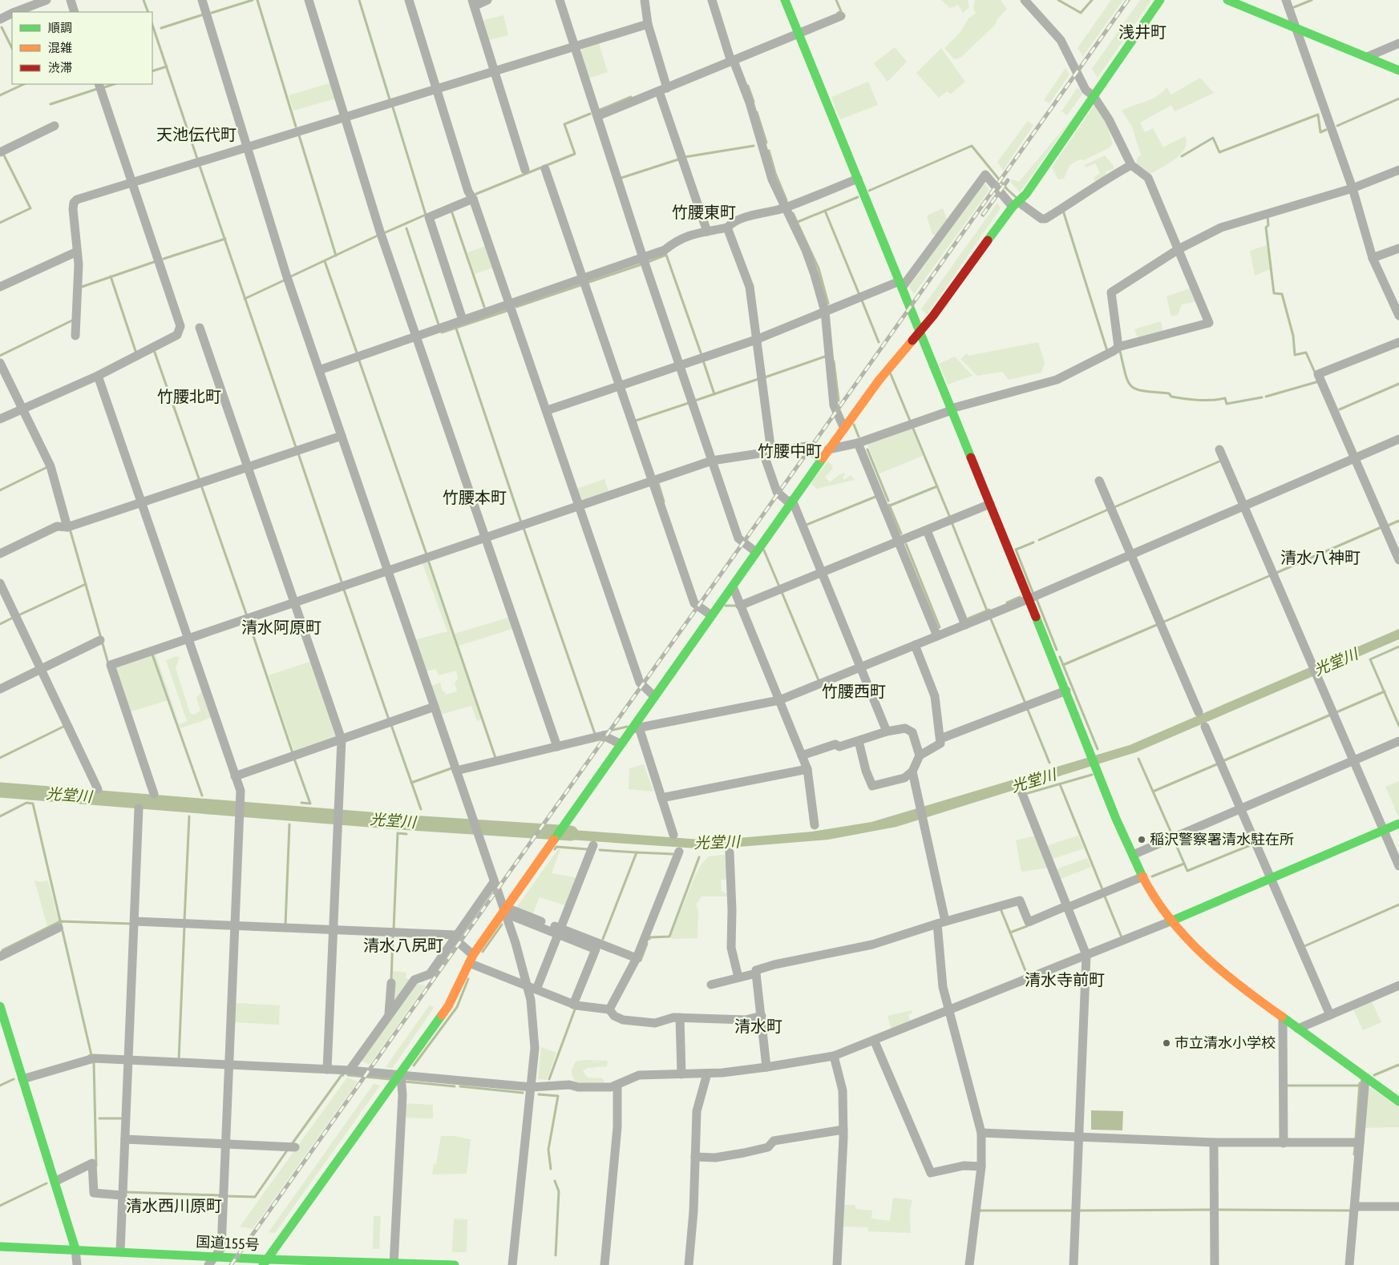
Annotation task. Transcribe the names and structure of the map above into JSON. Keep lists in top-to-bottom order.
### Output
{
  "streets": {
    "main road": ["国道155号"]
  },
  "districts": [
    "浅井町",
    "天池伝代町",
    "竹腰東町",
    "竹腰北町",
    "竹腰中町",
    "竹腰本町",
    "清水八神町",
    "清水阿原町",
    "竹腰西町",
    "清水八尻町",
    "清水寺前町",
    "清水町",
    "清水西川原町"
  ],
  "water": ["光堂川"],
  "places": ["稲沢警察署清水駐在所", "市立清水小学校"],
  "legend": ["順調", "混雑", "渋滞"]
}
